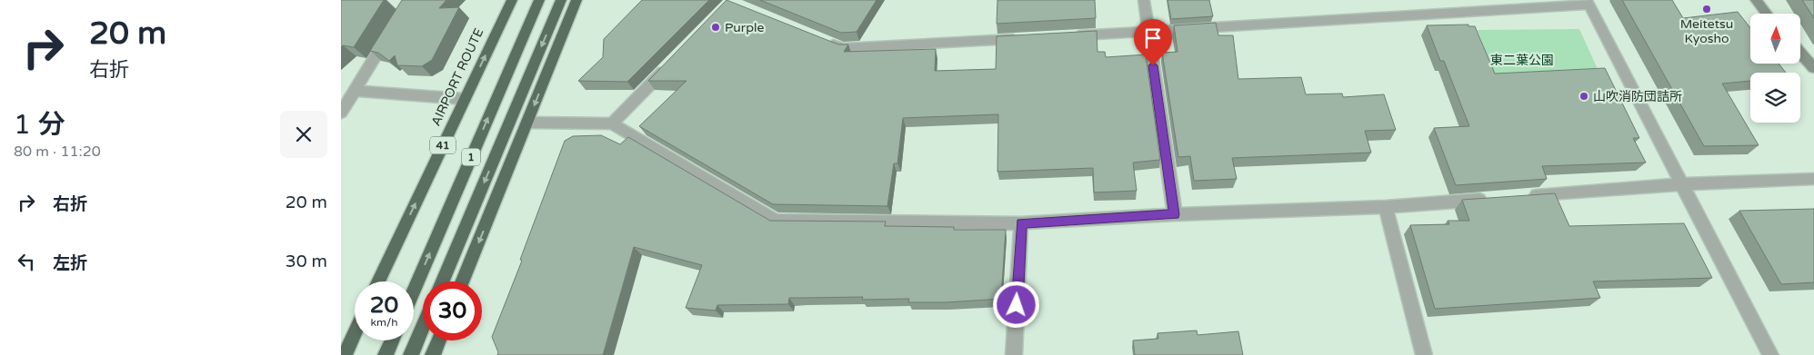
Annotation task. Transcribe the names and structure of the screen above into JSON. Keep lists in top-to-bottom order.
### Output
{
  "streets": {
    "highway": ["AIRPORT ROUTE", "41", "1"]
  },
  "parks": ["東二葉公園"],
  "places": ["Meitetsu Kyosho", "Purple", "山吹消防団詰所"],
  "north": "top",
  "page": {
    "turn": ["20 m", "右折"],
    "heading": ["1 分", "80 m · 11:20"],
    "list": [
      {
        "name": "右折",
        "value": "20 m"
      },
      {
        "name": "左折",
        "value": "30 m"
      }
    ],
    "speed": "20 km/h",
    "limit": "30"
  }
}
